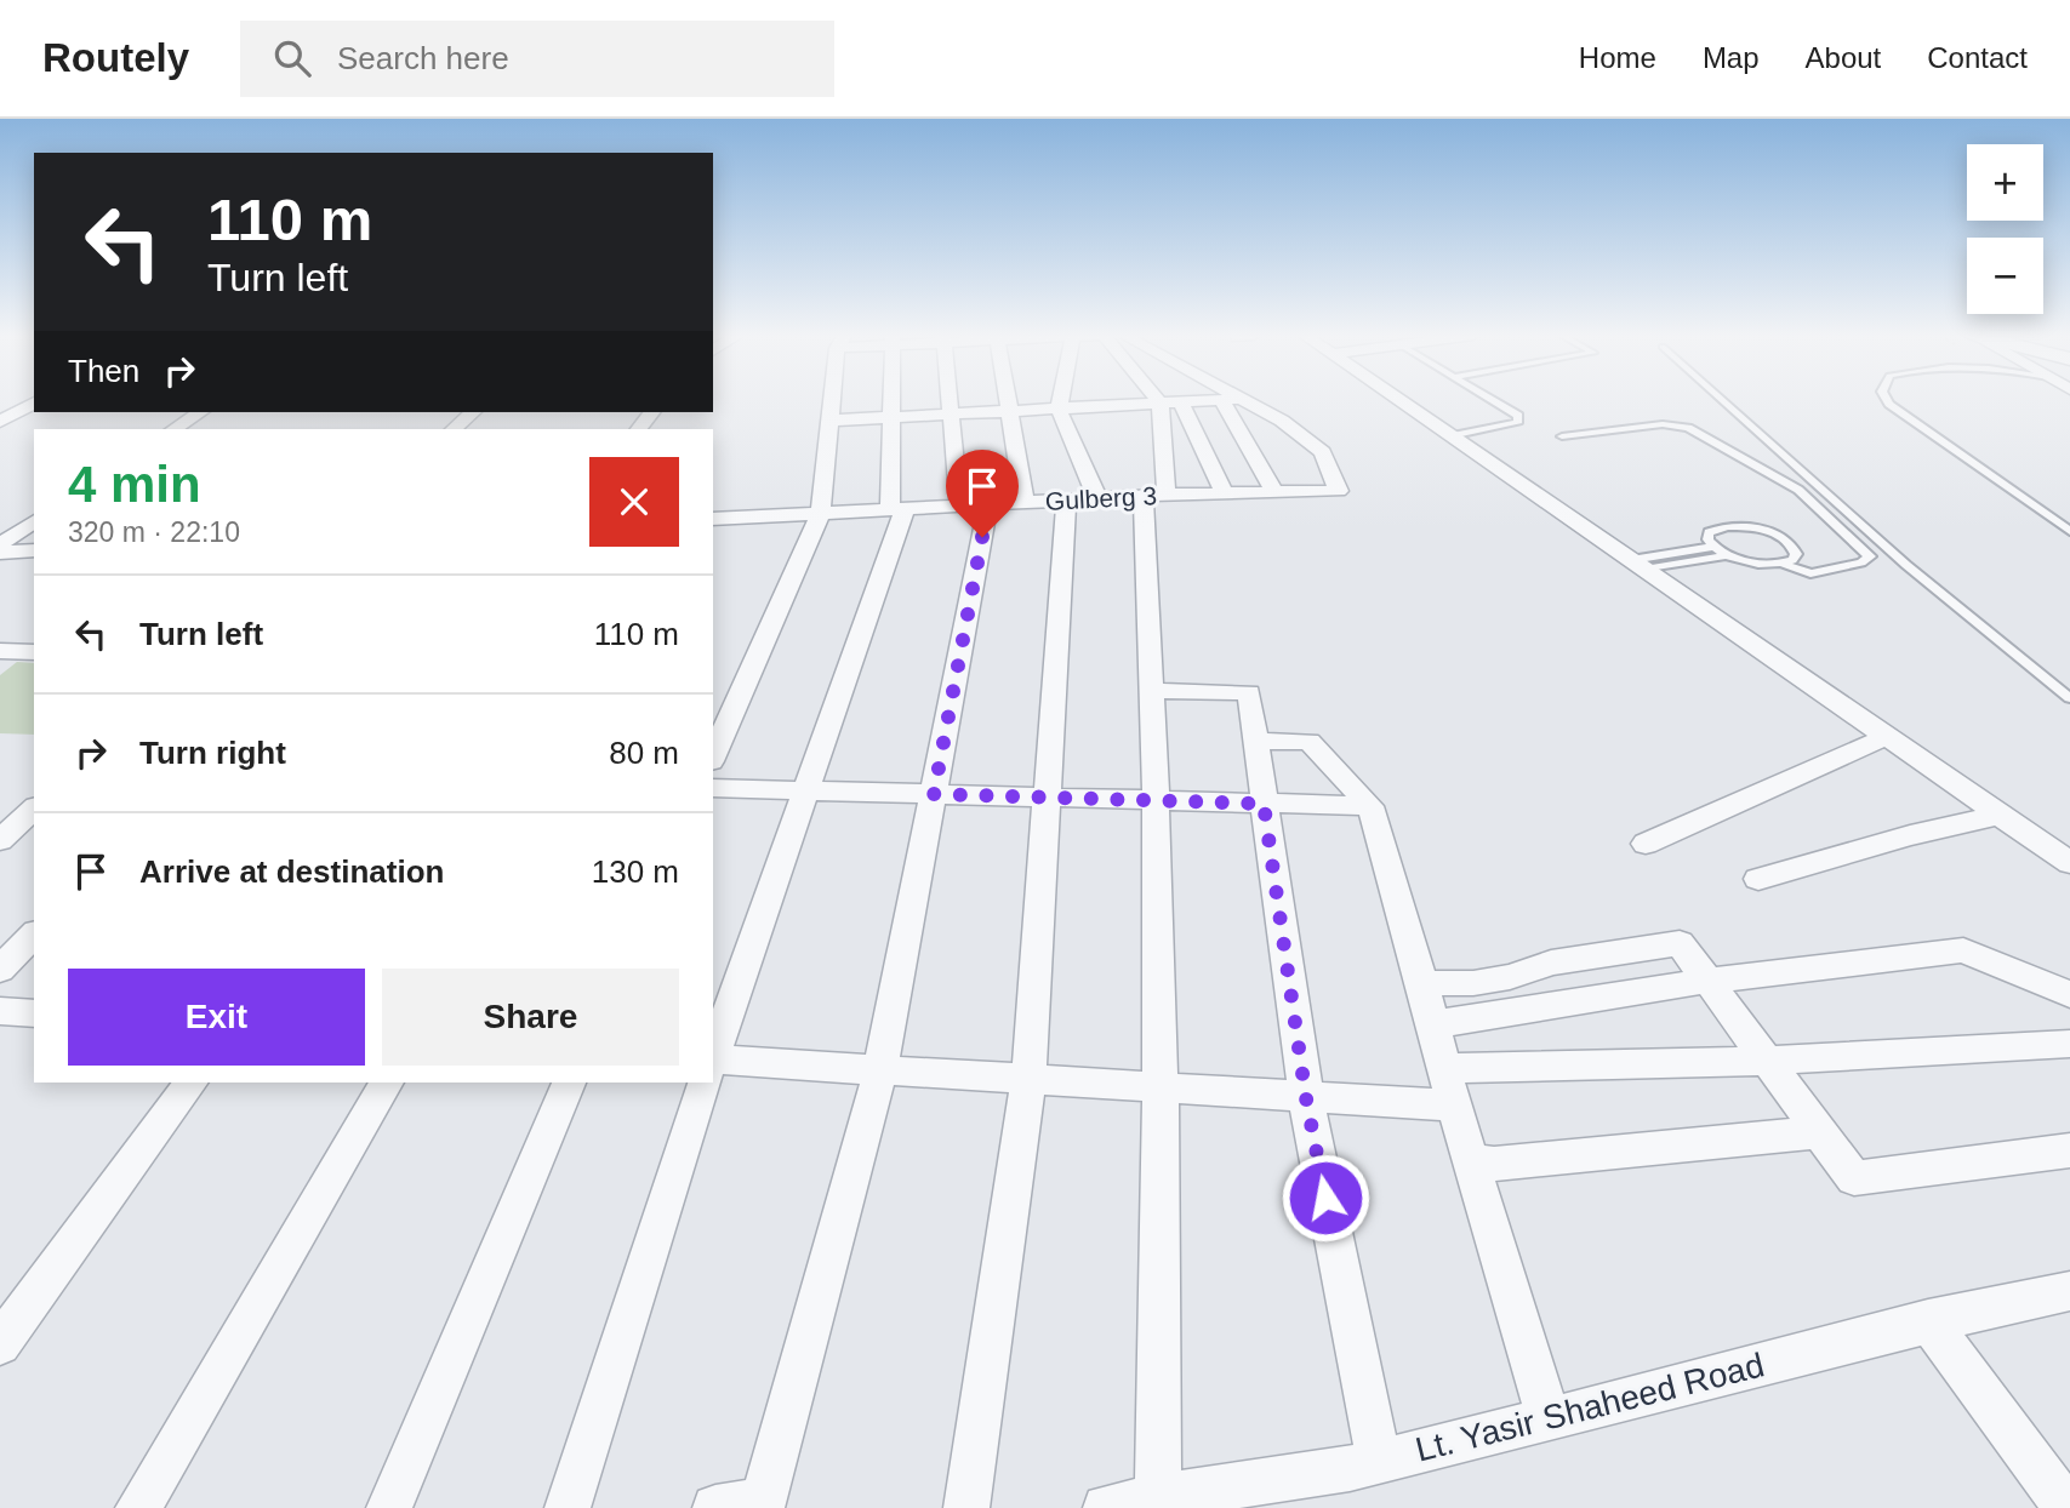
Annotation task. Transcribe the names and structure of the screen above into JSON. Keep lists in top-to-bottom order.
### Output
{
  "streets": {
    "street": ["Gulberg 3", "Lt. Yasir Shaheed Road"]
  },
  "page": {
    "header": "Routely",
    "search": "Search here",
    "nav": [
      "Home",
      "Map",
      "About",
      "Contact"
    ],
    "map_buttons": ["+", "−"],
    "turn": ["110 m", "Turn left"],
    "then": "Then",
    "heading": ["4 min", "320 m · 22:10"],
    "list": [
      {
        "name": "Turn left",
        "value": "110 m"
      },
      {
        "name": "Turn right",
        "value": "80 m"
      },
      {
        "name": "Arrive at destination",
        "value": "130 m"
      }
    ],
    "buttons": ["Exit", "Share"]
  }
}
